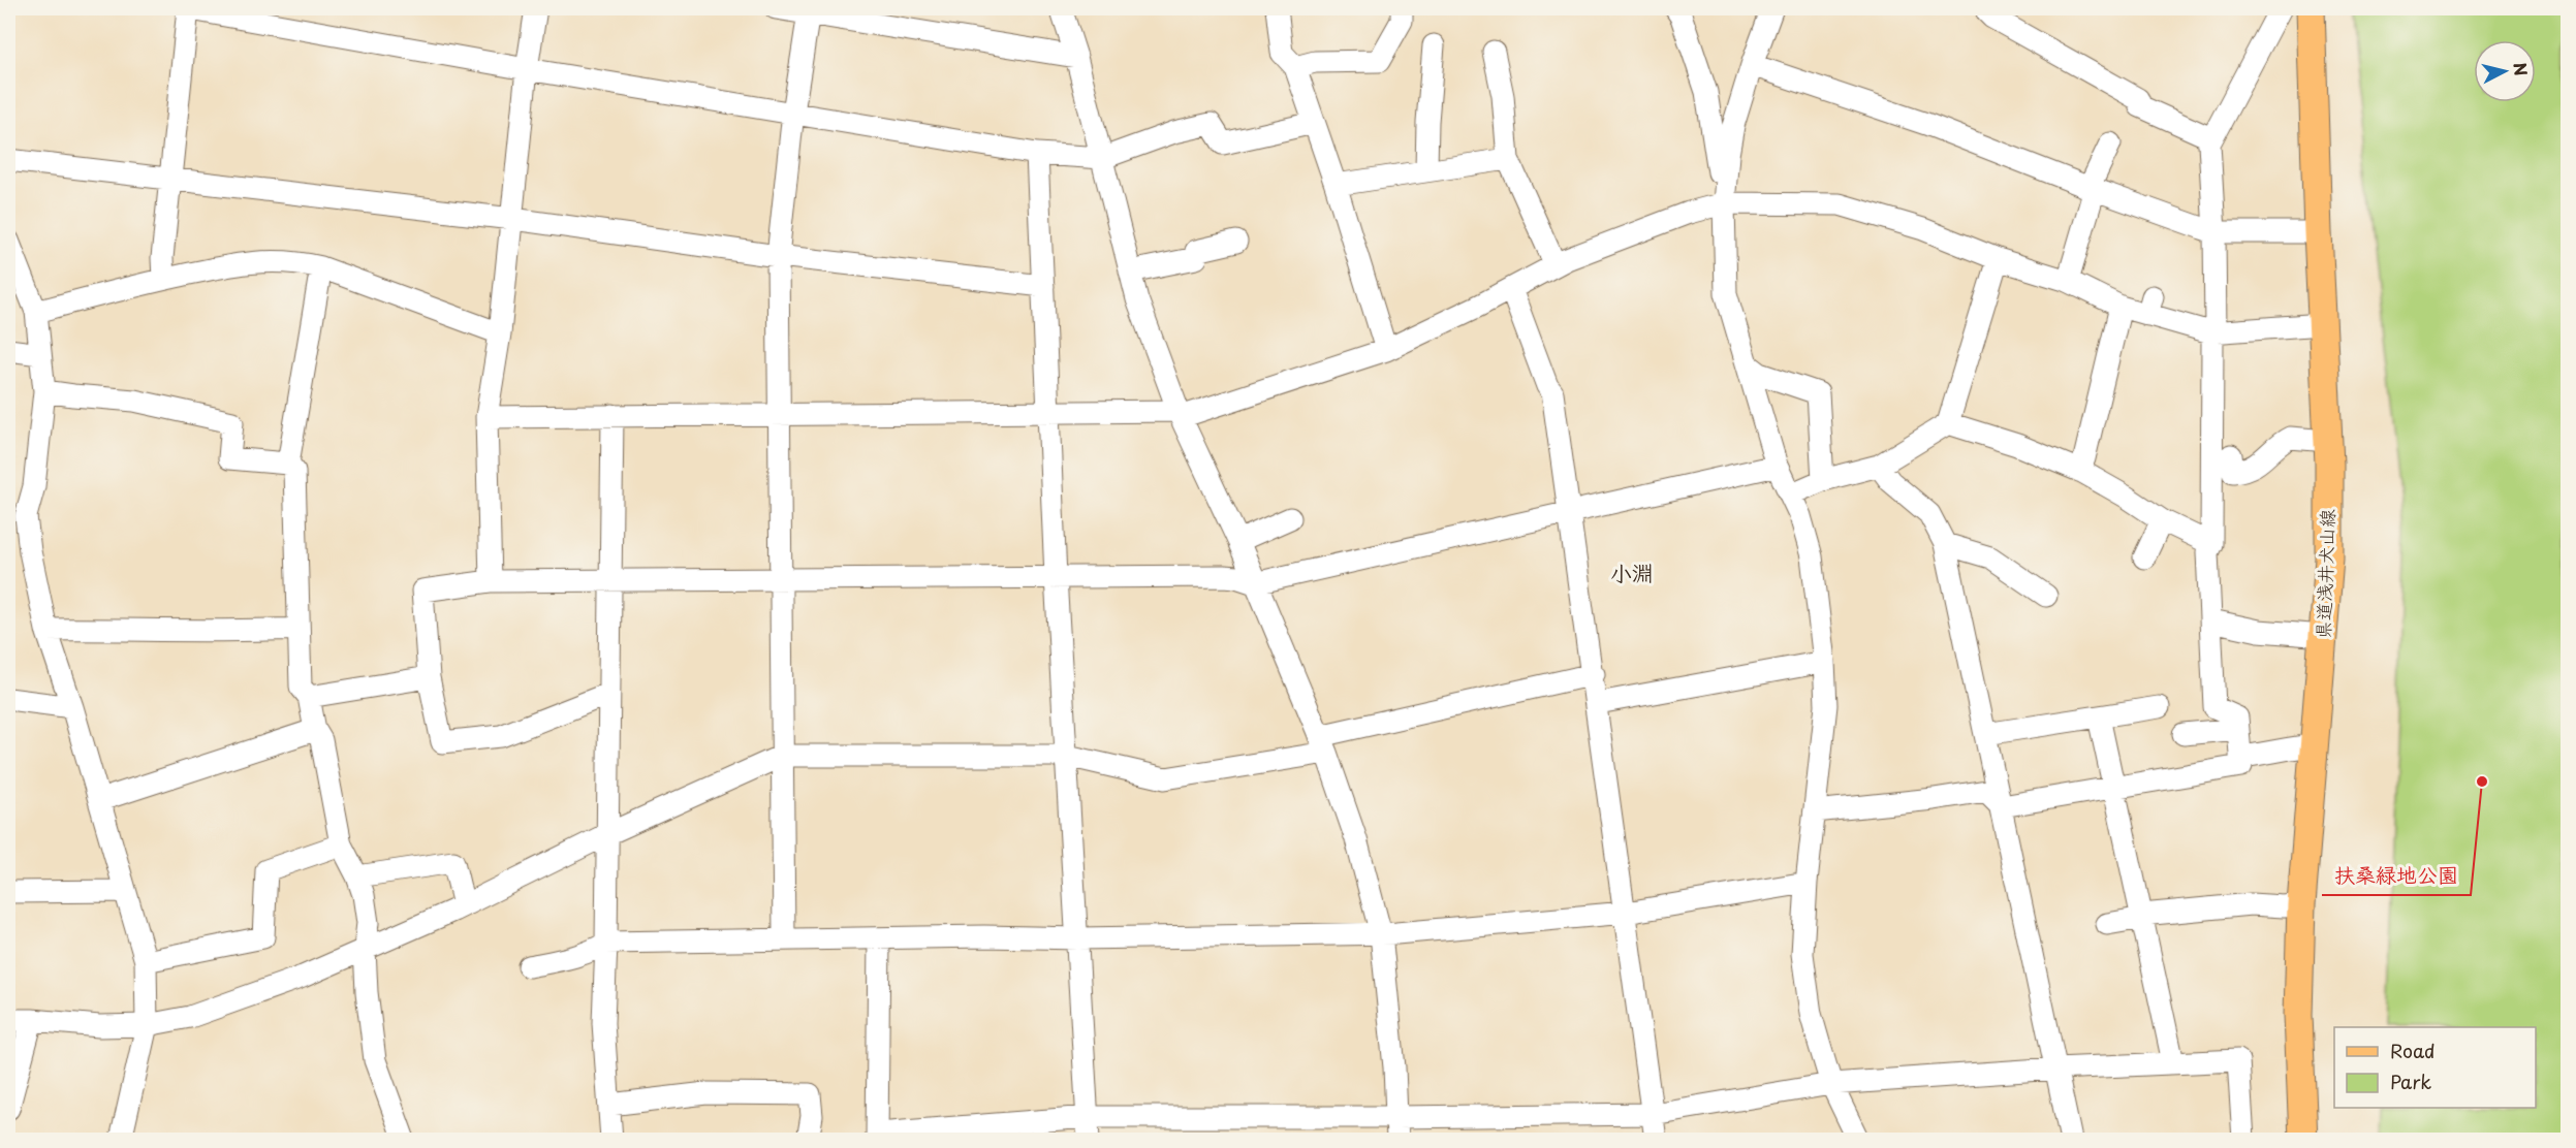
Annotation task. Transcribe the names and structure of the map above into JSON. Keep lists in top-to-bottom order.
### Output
{
  "streets": {
    "main road": ["県道浅井犬山線"]
  },
  "districts": ["小淵"],
  "places": ["扶桑緑地公園"],
  "legend": ["Road", "Park"],
  "north": "right"
}
